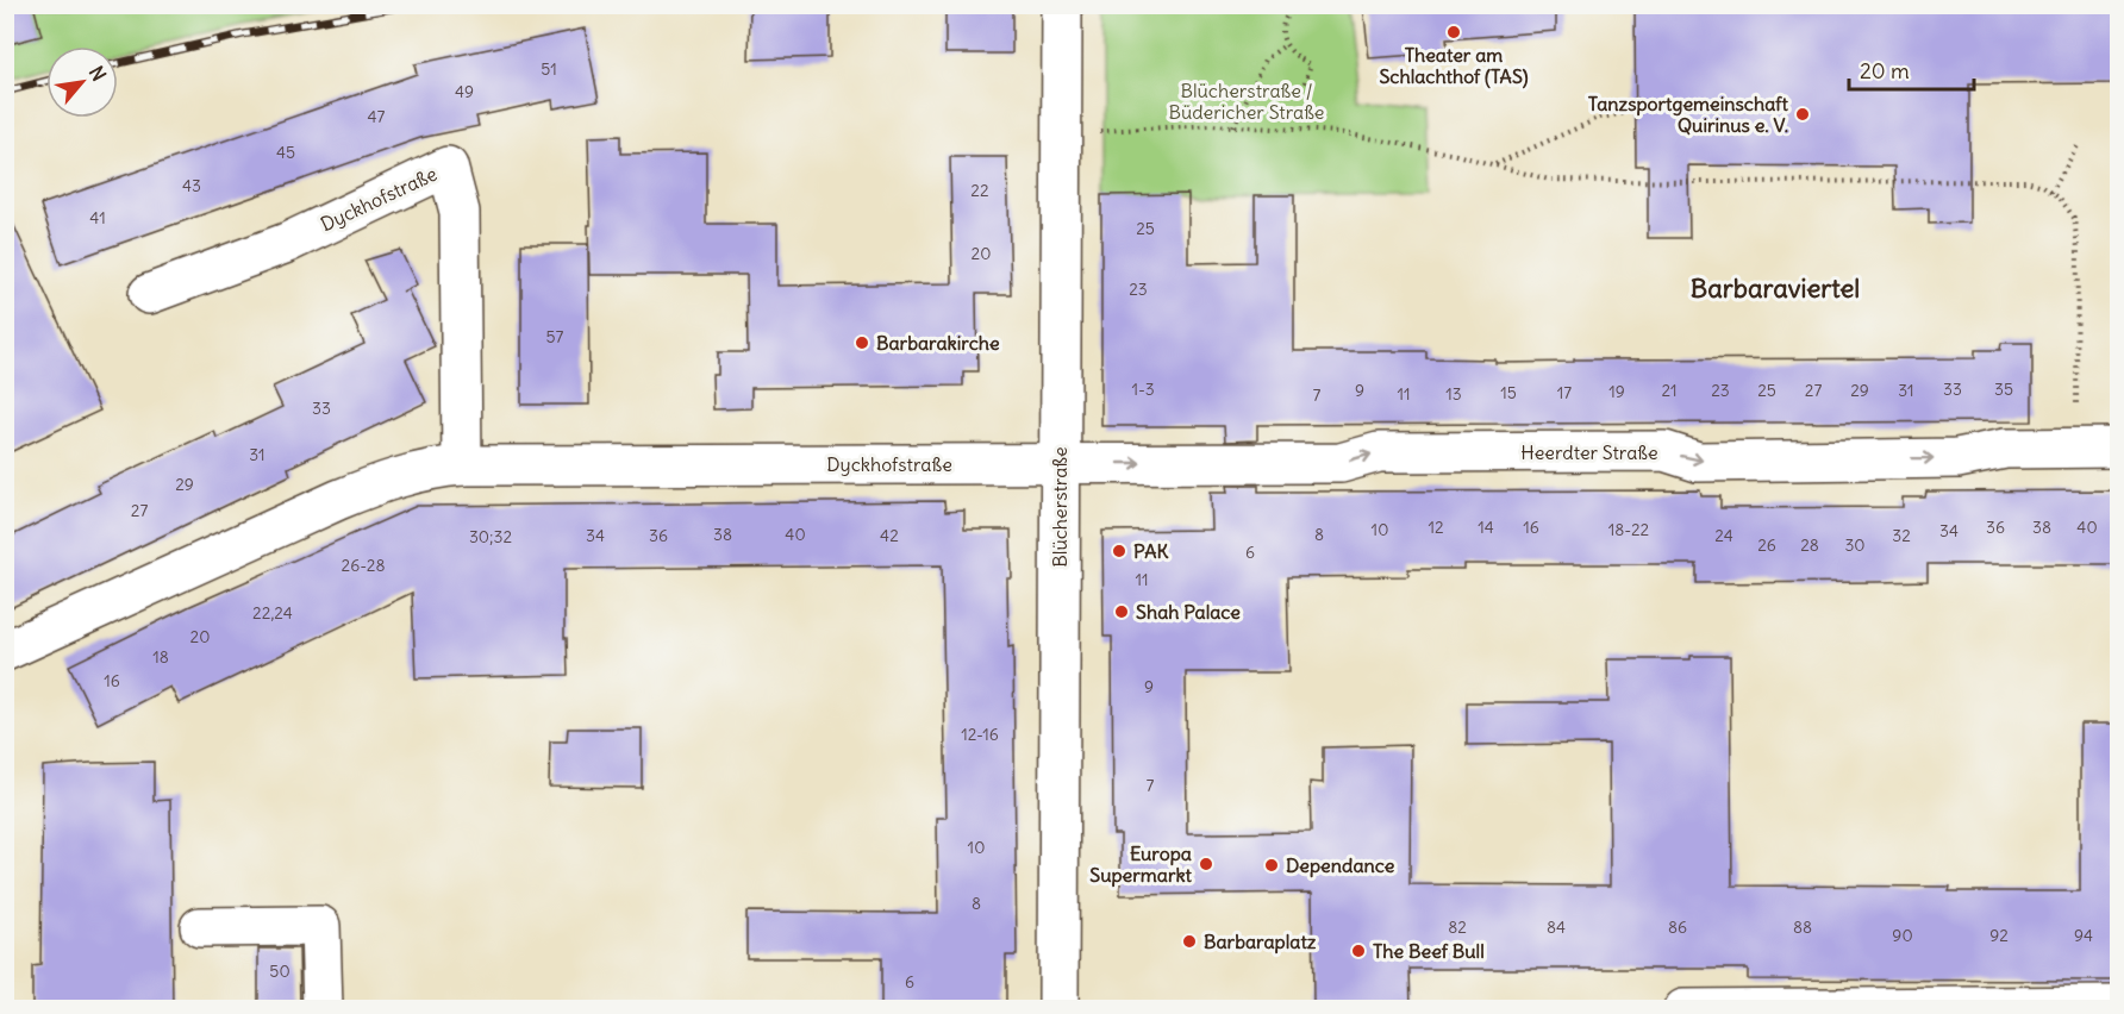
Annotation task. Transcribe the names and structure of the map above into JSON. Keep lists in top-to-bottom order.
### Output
{
  "streets": {
    "street": ["Dyckhofstraße", "Heerdter Straße", "Blücherstraße"]
  },
  "crossings": [
    ["Dyckhofstraße", "Heerdter Straße"],
    ["Dyckhofstraße", "Blücherstraße"],
    ["Heerdter Straße", "Blücherstraße"]
  ],
  "one_way": ["Heerdter Straße"],
  "districts": ["Barbaraviertel"],
  "parks": ["Blücherstraße / Büdericher Straße"],
  "places": [
    "Theater am Schlachthof (TAS)",
    "Tanzsportgemeinschaft Quirinus e. V.",
    "Barbarakirche",
    "PAK",
    "Shah Palace",
    "Europa Supermarkt",
    "Dependance",
    "Barbaraplatz",
    "The Beef Bull"
  ],
  "house_numbers": [
    "51",
    "49",
    "47",
    "45",
    "43",
    "22",
    "41",
    "25",
    "20",
    "23",
    "57",
    "1-3",
    "33",
    "35",
    "9",
    "21",
    "23",
    "25",
    "27",
    "29",
    "31",
    "19",
    "15",
    "17",
    "11",
    "13",
    "7",
    "33",
    "31",
    "29",
    "27",
    "12",
    "14",
    "16",
    "36",
    "38",
    "40",
    "10",
    "18-22",
    "34",
    "38",
    "40",
    "8",
    "34",
    "36",
    "42",
    "24",
    "32",
    "30;32",
    "26",
    "28",
    "30",
    "6",
    "26-28",
    "11",
    "22,24",
    "20",
    "18",
    "16",
    "9",
    "12-16",
    "7",
    "10",
    "8",
    "82",
    "84",
    "86",
    "88",
    "90",
    "92",
    "94",
    "50",
    "6"
  ],
  "scale_bar": "20 m",
  "north": "top right"
}
